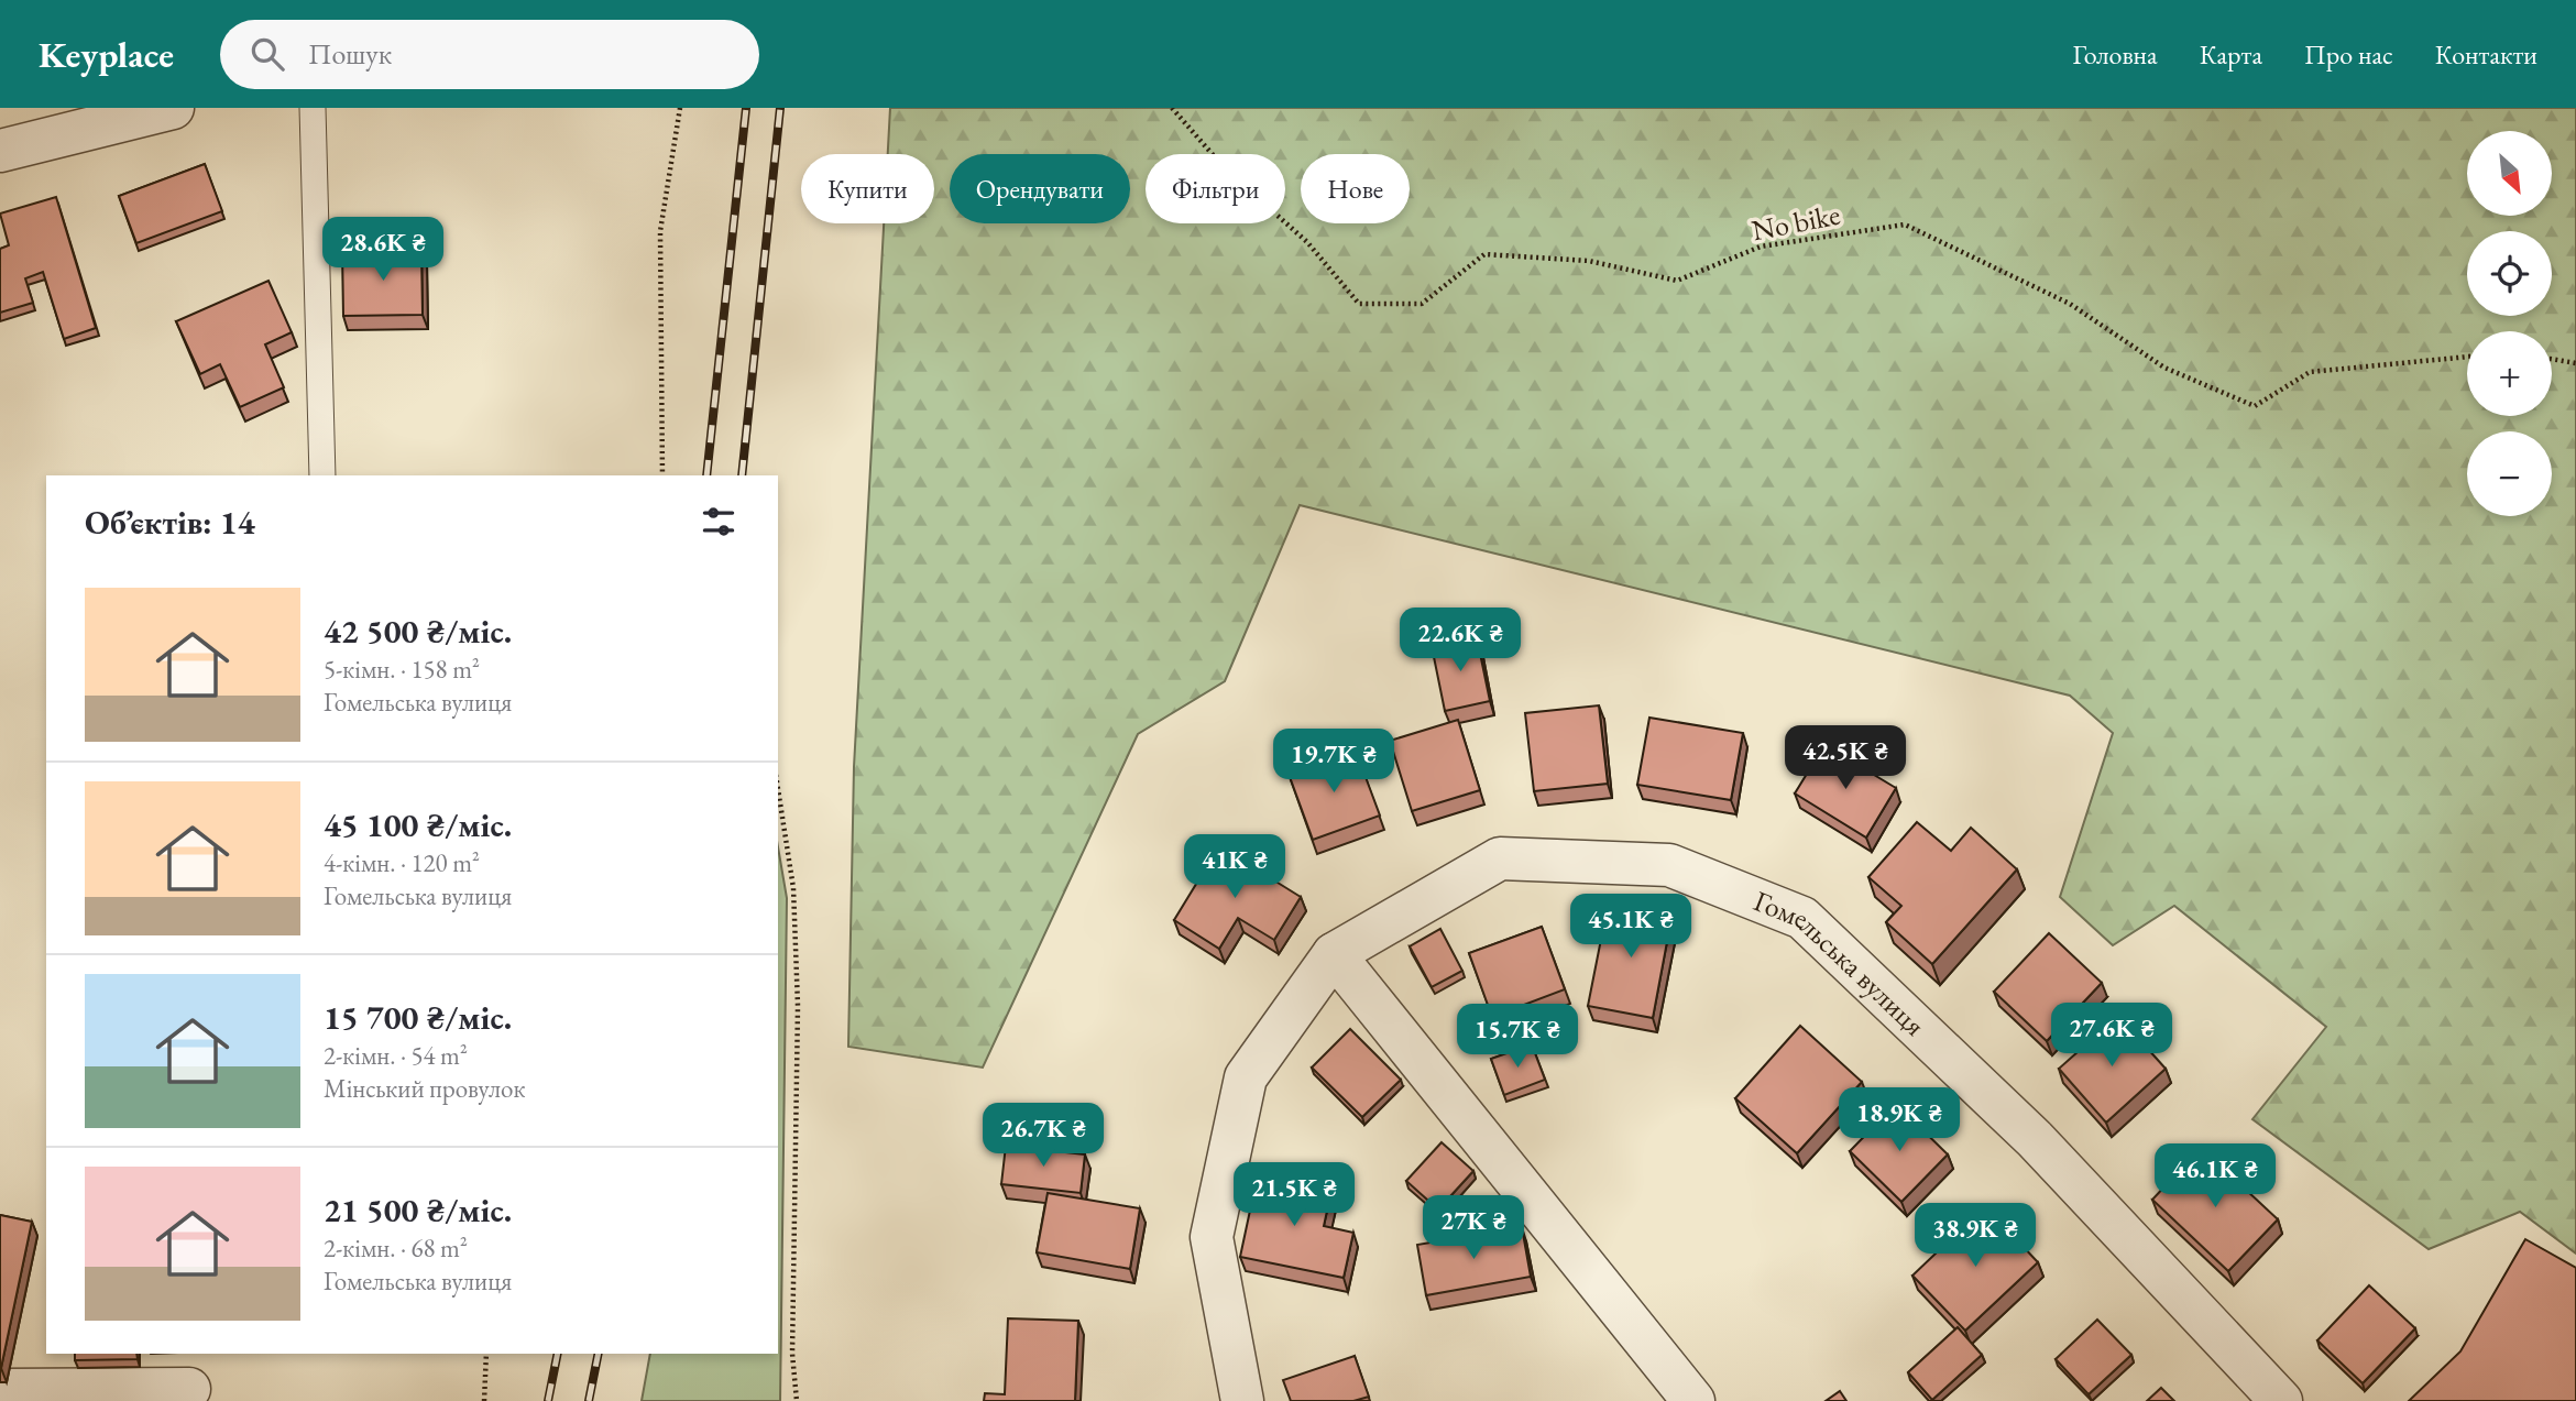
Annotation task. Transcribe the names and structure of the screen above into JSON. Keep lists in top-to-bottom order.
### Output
{
  "streets": {
    "street": ["Гомельська вулиця"],
    "path": ["No bike"]
  },
  "north": "bottom right",
  "page": {
    "header": "Keyplace",
    "search": "Пошук",
    "nav": [
      "Головна",
      "Карта",
      "Про нас",
      "Контакти"
    ],
    "map_buttons": ["+", "−"],
    "chip": [
      "Купити",
      "Орендувати",
      "Фільтри",
      "Нове"
    ],
    "price": [
      "28.6K ₴",
      "22.6K ₴",
      "42.5K ₴",
      "19.7K ₴",
      "41K ₴",
      "45.1K ₴",
      "27.6K ₴",
      "15.7K ₴",
      "18.9K ₴",
      "26.7K ₴",
      "46.1K ₴",
      "21.5K ₴",
      "27K ₴",
      "38.9K ₴"
    ],
    "heading": "Об’єктів: 14",
    "list": [
      {
        "name": "42 500 ₴/міс.",
        "note": "5-кімн. · 158 m² · Гомельська вулиця"
      },
      {
        "name": "45 100 ₴/міс.",
        "note": "4-кімн. · 120 m² · Гомельська вулиця"
      },
      {
        "name": "15 700 ₴/міс.",
        "note": "2-кімн. · 54 m² · Мінський провулок"
      },
      {
        "name": "21 500 ₴/міс.",
        "note": "2-кімн. · 68 m² · Гомельська вулиця"
      }
    ]
  }
}
